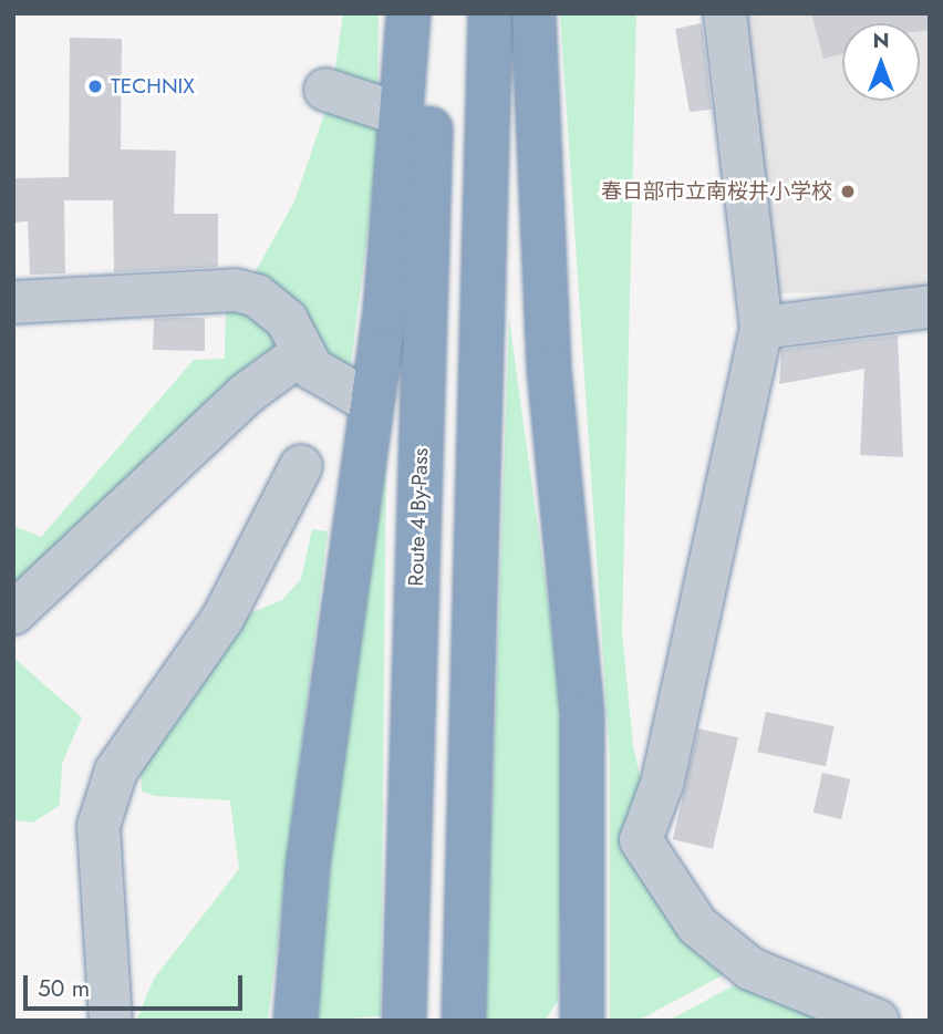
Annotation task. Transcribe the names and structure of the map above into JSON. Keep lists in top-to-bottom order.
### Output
{
  "streets": {
    "highway": ["Route 4 By-Pass"]
  },
  "places": ["TECHNIX", "春日部市立南桜井小学校"],
  "scale_bar": "50 m",
  "north": "top"
}
